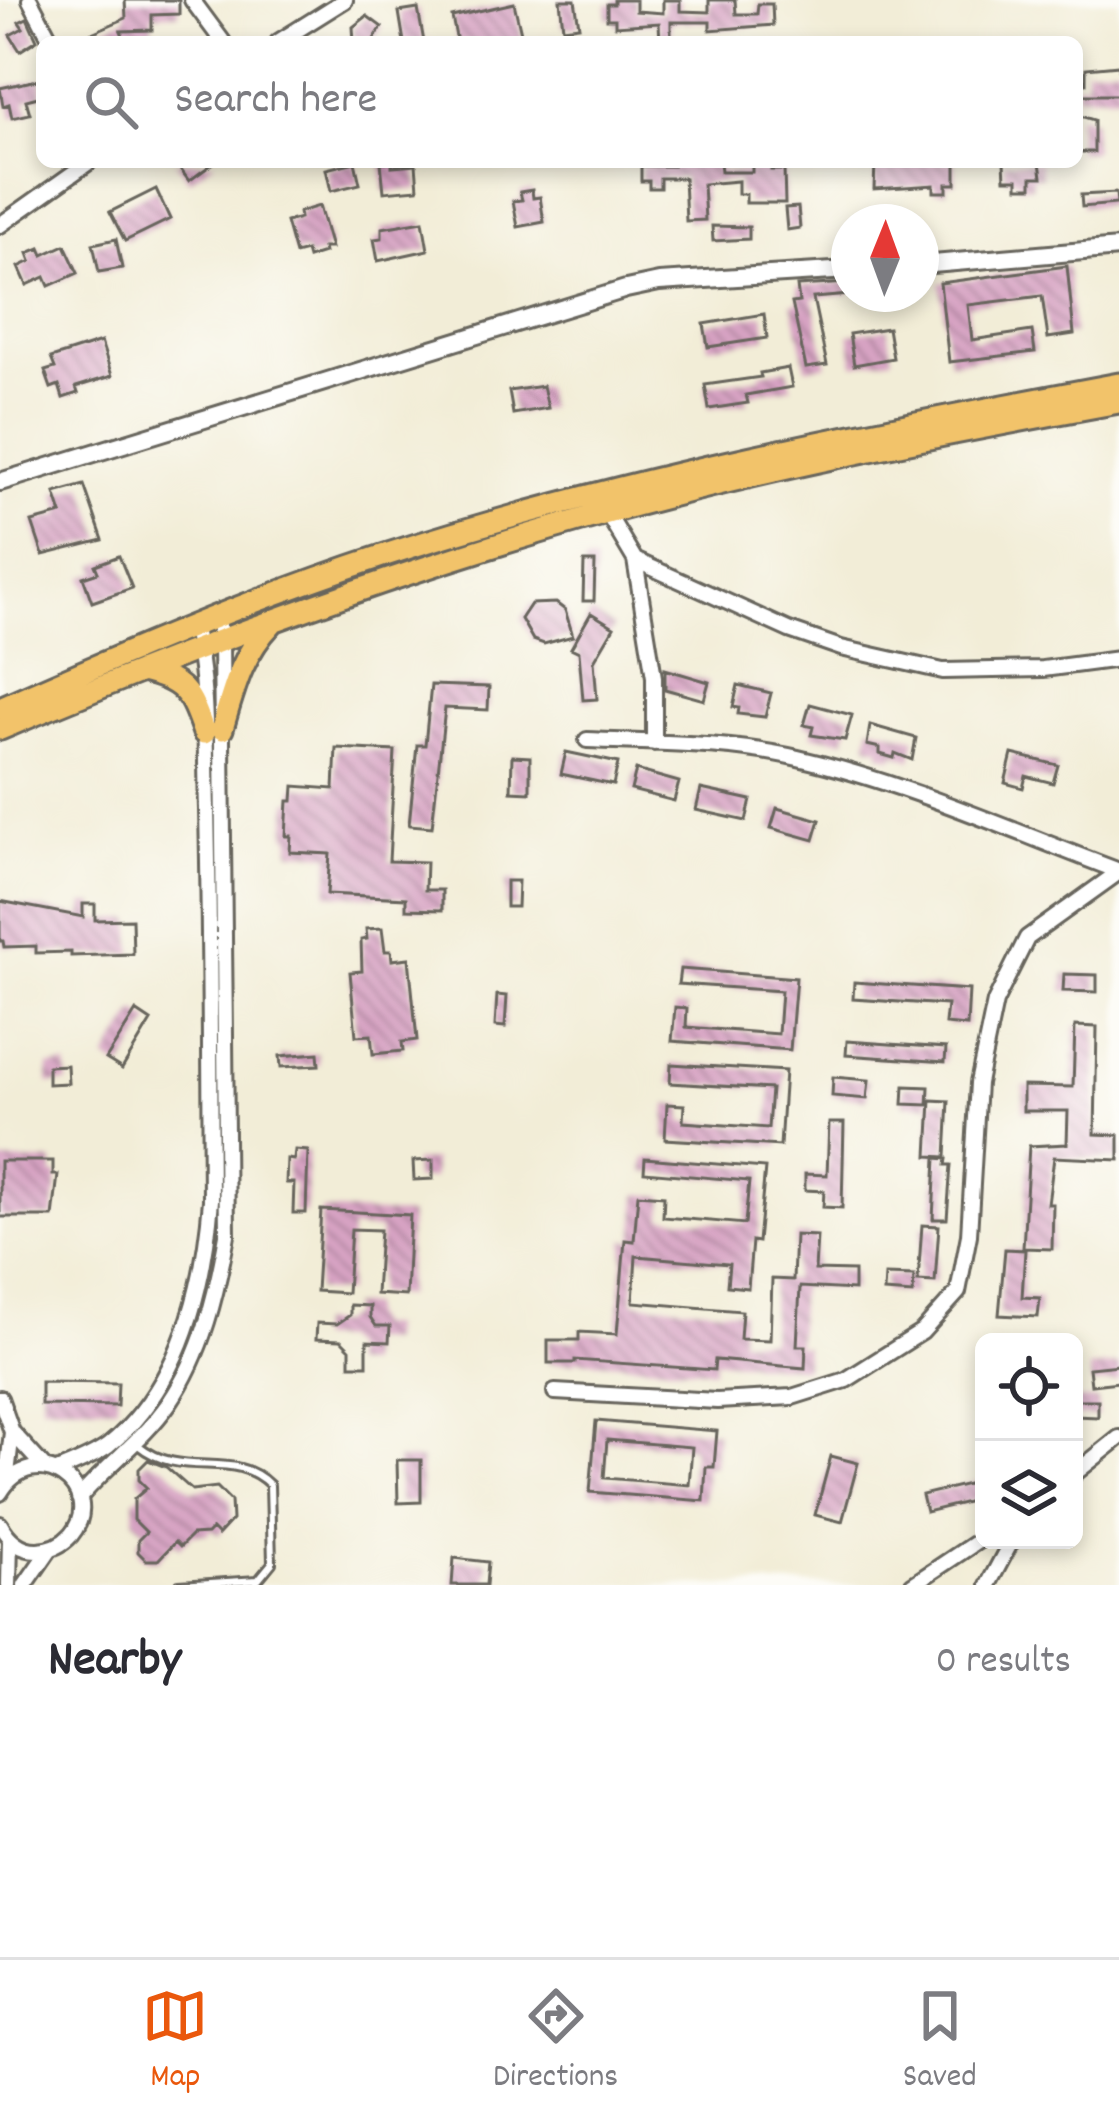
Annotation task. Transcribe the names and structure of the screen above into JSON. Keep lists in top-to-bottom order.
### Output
{
  "north": "top",
  "page": {
    "search": "Search here",
    "heading": ["Nearby", "0 results"],
    "nav": ["Map", "Directions", "Saved"]
  }
}
